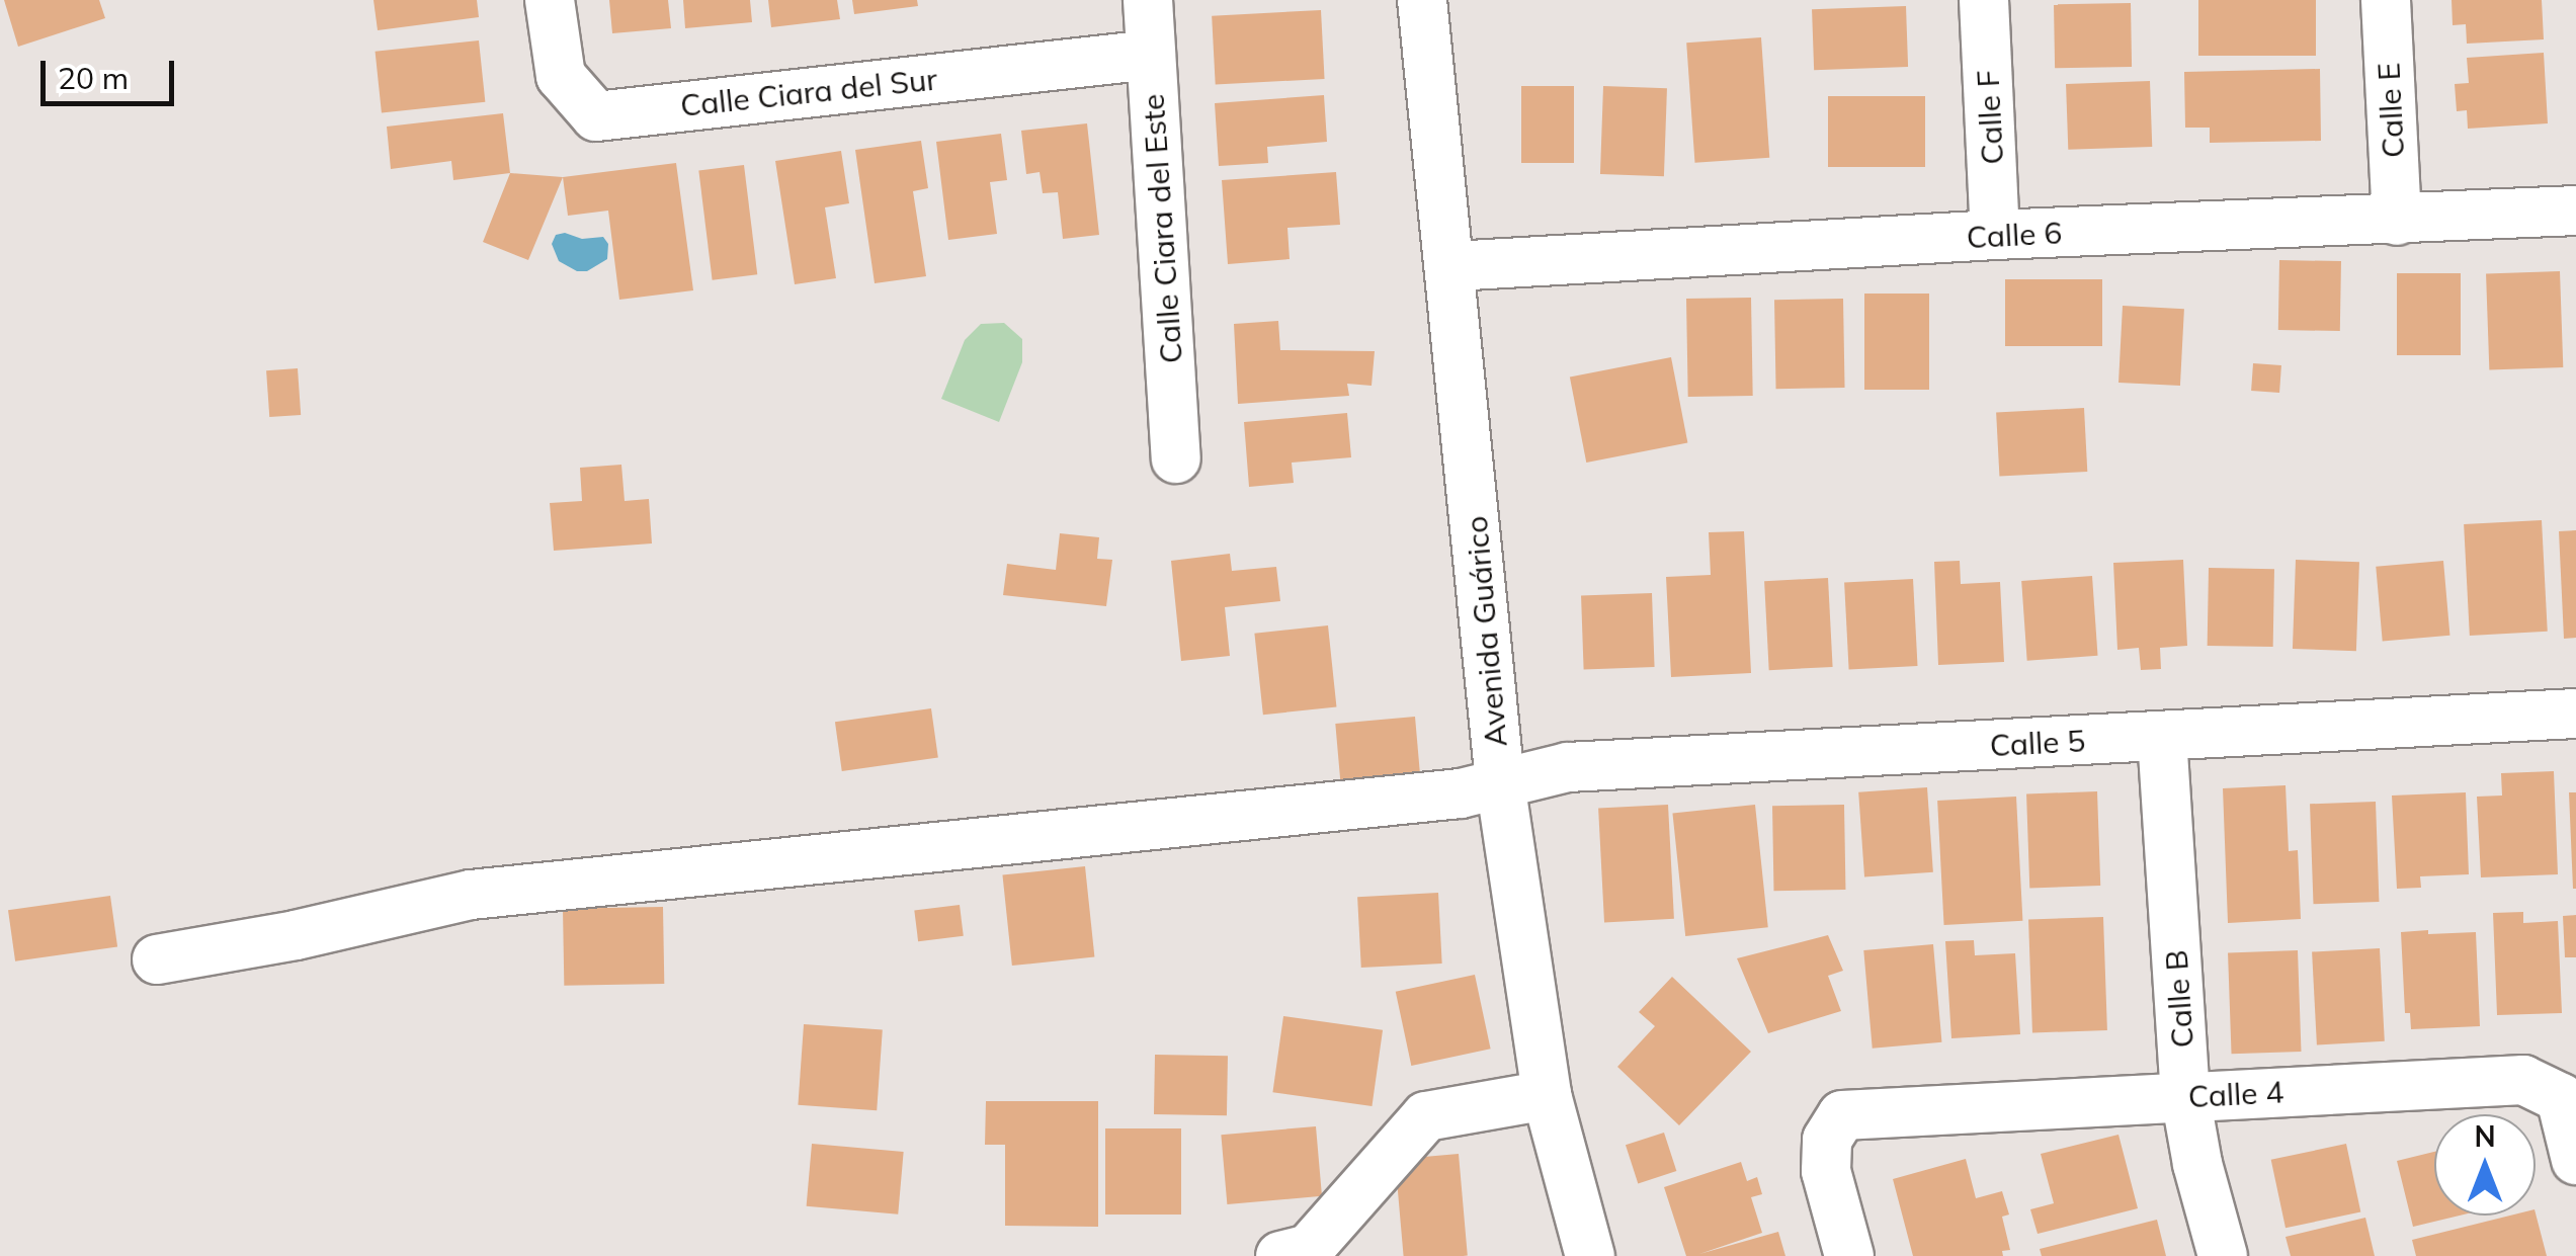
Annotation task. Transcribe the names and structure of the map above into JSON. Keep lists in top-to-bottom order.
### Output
{
  "streets": {
    "street": [
      "Calle Ciara del Sur",
      "Calle E",
      "Calle F",
      "Calle Ciara del Este",
      "Calle 6",
      "Avenida Guárico",
      "Calle 5",
      "Calle B",
      "Calle 4"
    ]
  },
  "crossings": [
    ["Calle Ciara del Sur", "Calle Ciara del Este"],
    ["Calle E", "Calle 6"],
    ["Calle F", "Calle 6"],
    ["Calle 6", "Avenida Guárico"],
    ["Avenida Guárico", "Calle 5"],
    ["Calle 5", "Calle B"],
    ["Calle B", "Calle 4"]
  ],
  "scale_bar": "20 m",
  "north": "top"
}
